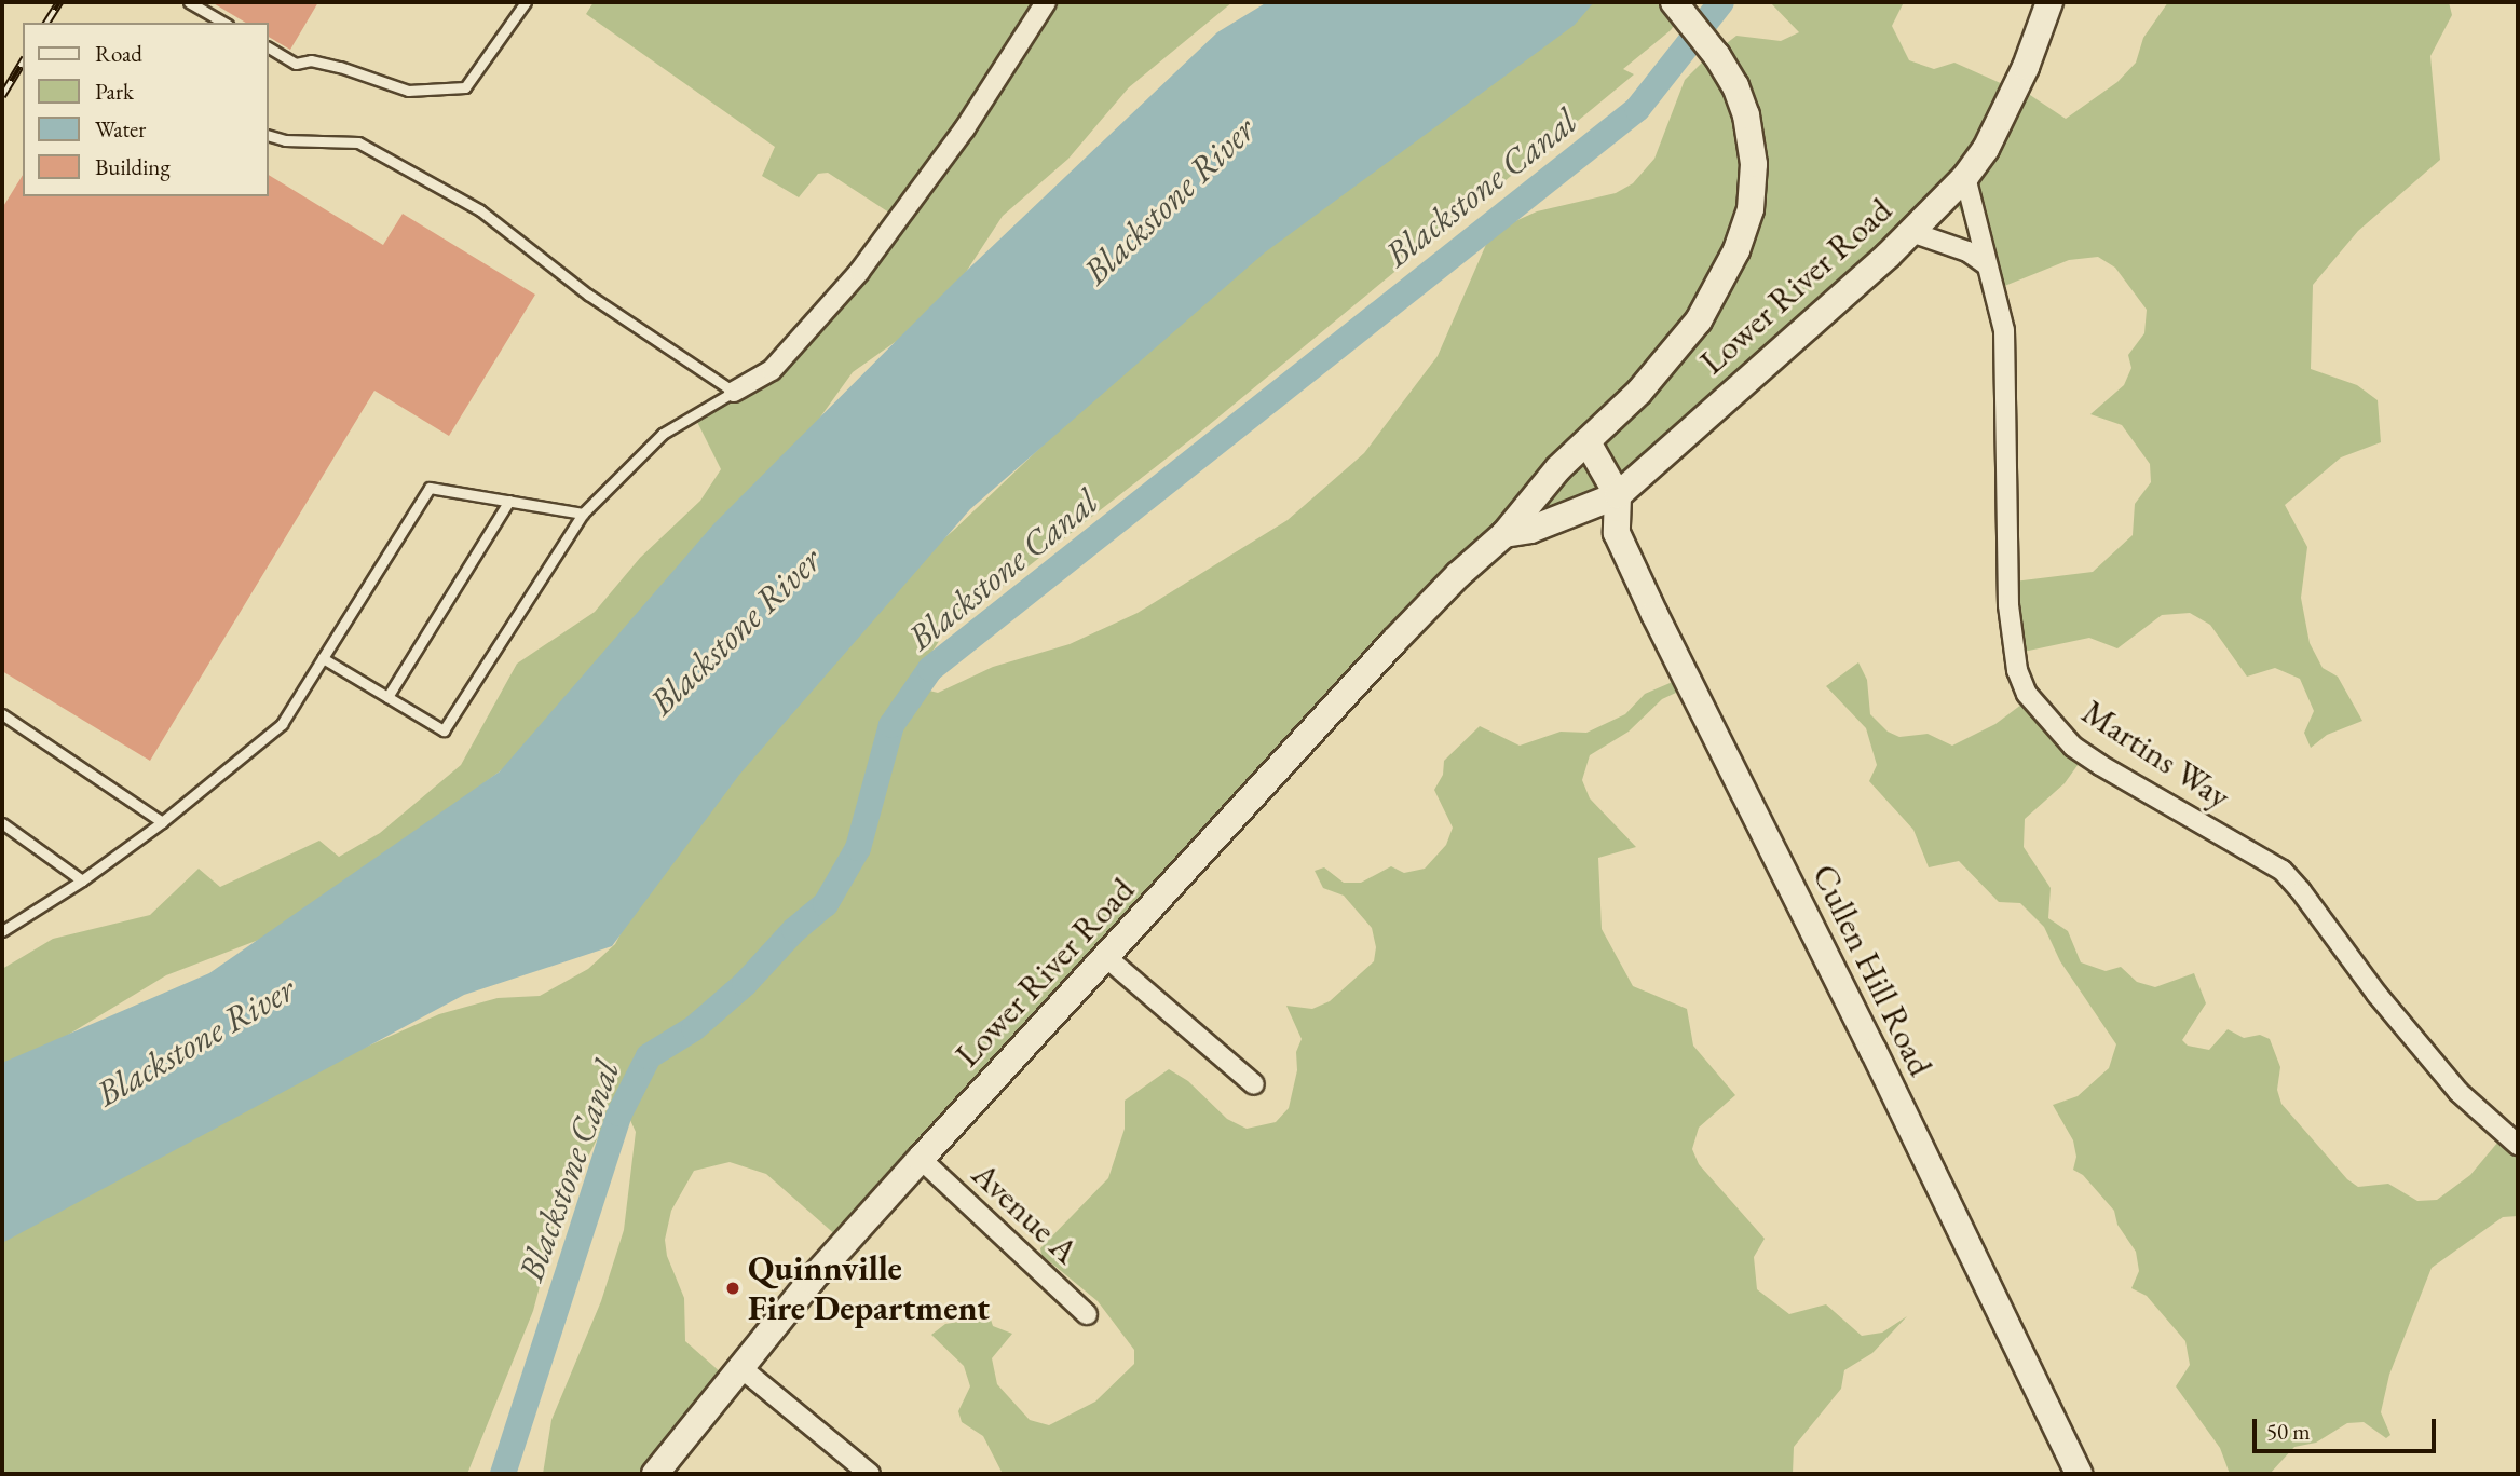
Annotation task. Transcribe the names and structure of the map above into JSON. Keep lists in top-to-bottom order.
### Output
{
  "streets": {
    "street": [
      "Lower River Road",
      "Martins Way",
      "Cullen Hill Road",
      "Avenue A"
    ]
  },
  "crossings": [
    ["Lower River Road", "Martins Way"],
    ["Lower River Road", "Cullen Hill Road"],
    ["Lower River Road", "Avenue A"]
  ],
  "water": ["Blackstone Canal", "Blackstone River"],
  "places": ["Quinnville Fire Department"],
  "legend": [
    "Road",
    "Park",
    "Water",
    "Building"
  ],
  "scale_bar": "50 m"
}
